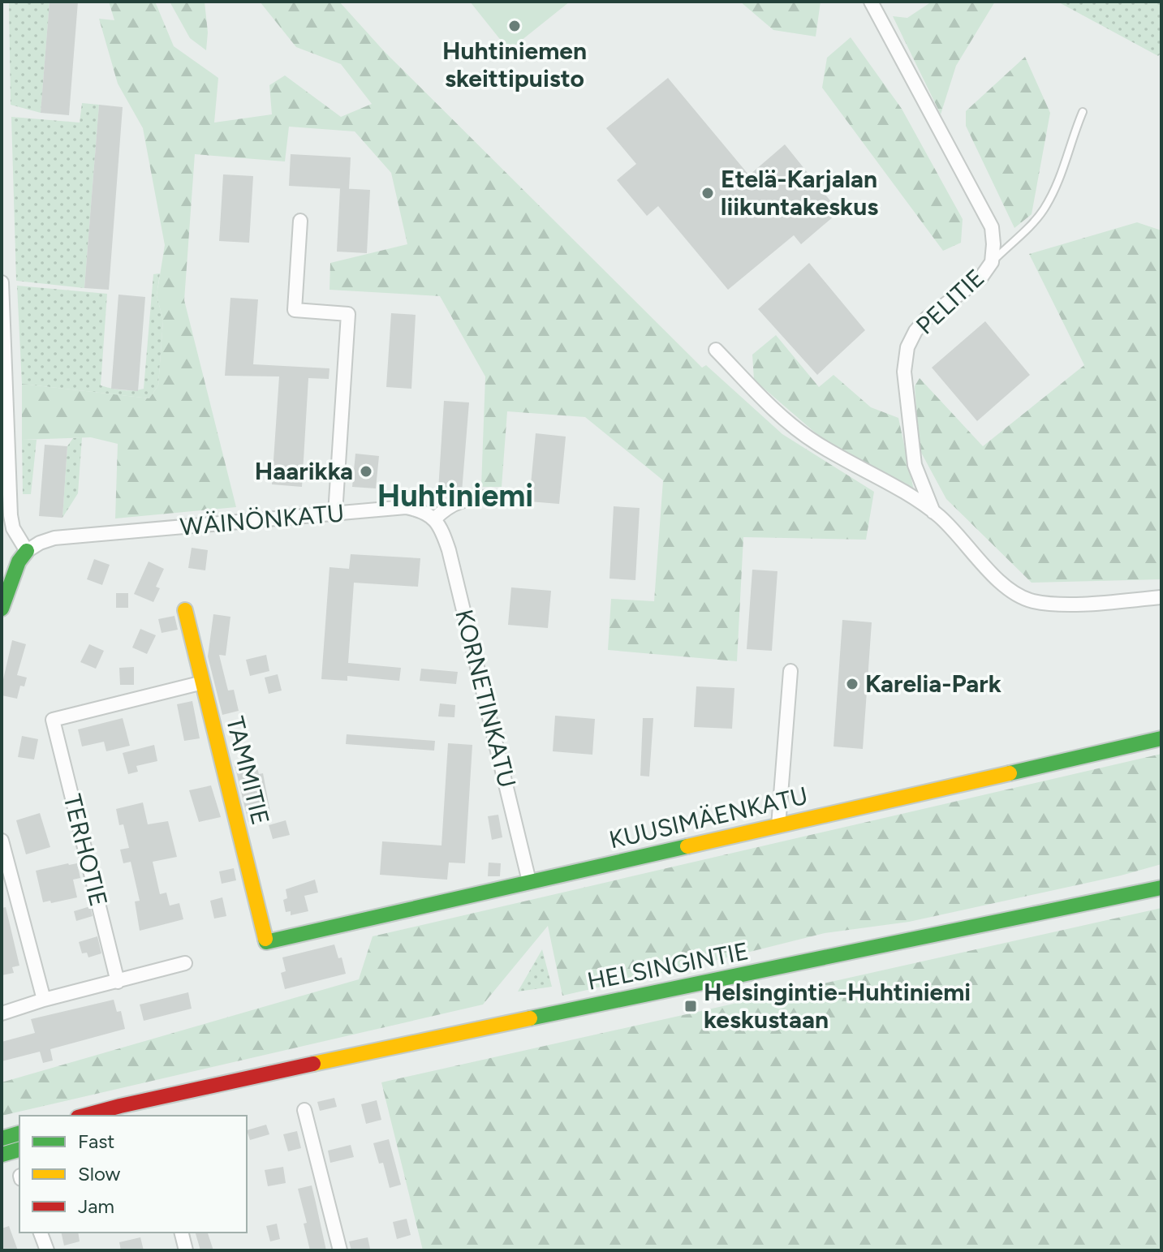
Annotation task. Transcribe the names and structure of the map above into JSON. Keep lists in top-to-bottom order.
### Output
{
  "streets": {
    "street": [
      "PELITIE",
      "WÄINÖNKATU",
      "KORNETINKATU",
      "TAMMITIE",
      "KUUSIMÄENKATU",
      "TERHOTIE",
      "HELSINGINTIE"
    ]
  },
  "crossings": [
    ["WÄINÖNKATU", "KORNETINKATU"],
    ["KORNETINKATU", "KUUSIMÄENKATU"],
    ["TAMMITIE", "KUUSIMÄENKATU"],
    ["TAMMITIE", "TERHOTIE"]
  ],
  "districts": ["Huhtiniemi"],
  "places": {
    "other": [
      "Huhtiniemen skeittipuisto",
      "Etelä-Karjalan liikuntakeskus",
      "Haarikka",
      "Karelia-Park"
    ],
    "transit": ["Helsingintie-Huhtiniemi keskustaan"]
  },
  "legend": ["Fast", "Slow", "Jam"]
}
